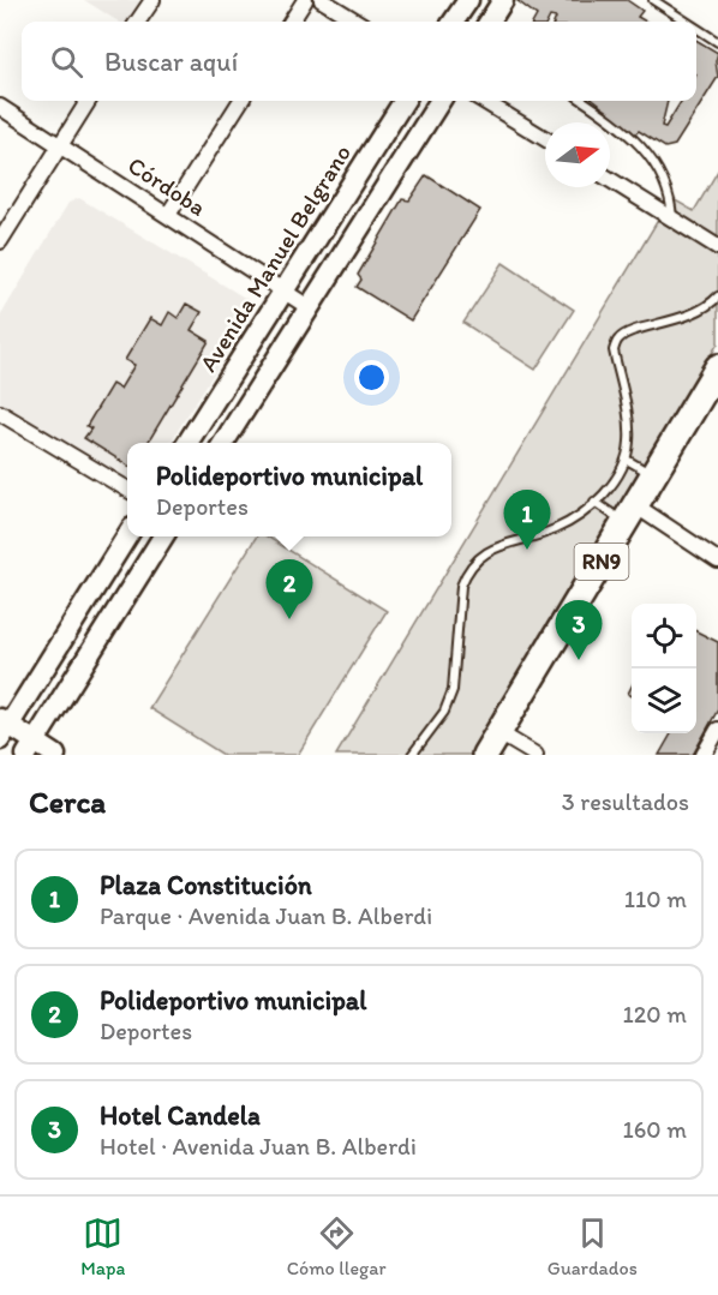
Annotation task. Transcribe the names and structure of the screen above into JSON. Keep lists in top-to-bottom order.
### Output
{
  "streets": {
    "highway": ["RN9"],
    "street": ["Córdoba", "Avenida Manuel Belgrano"]
  },
  "crossings": [
    ["Córdoba", "Avenida Manuel Belgrano"]
  ],
  "north": "right",
  "page": {
    "search": "Buscar aquí",
    "popup": ["Polideportivo municipal", "Deportes"],
    "pins": ["1", "2", "3"],
    "heading": ["Cerca", "3 resultados"],
    "list": [
      {
        "mark": "1",
        "name": "Plaza Constitución",
        "note": "Parque · Avenida Juan B. Alberdi",
        "value": "110 m"
      },
      {
        "mark": "2",
        "name": "Polideportivo municipal",
        "note": "Deportes",
        "value": "120 m"
      },
      {
        "mark": "3",
        "name": "Hotel Candela",
        "note": "Hotel · Avenida Juan B. Alberdi",
        "value": "160 m"
      }
    ],
    "nav": ["Mapa", "Cómo llegar", "Guardados"]
  }
}
